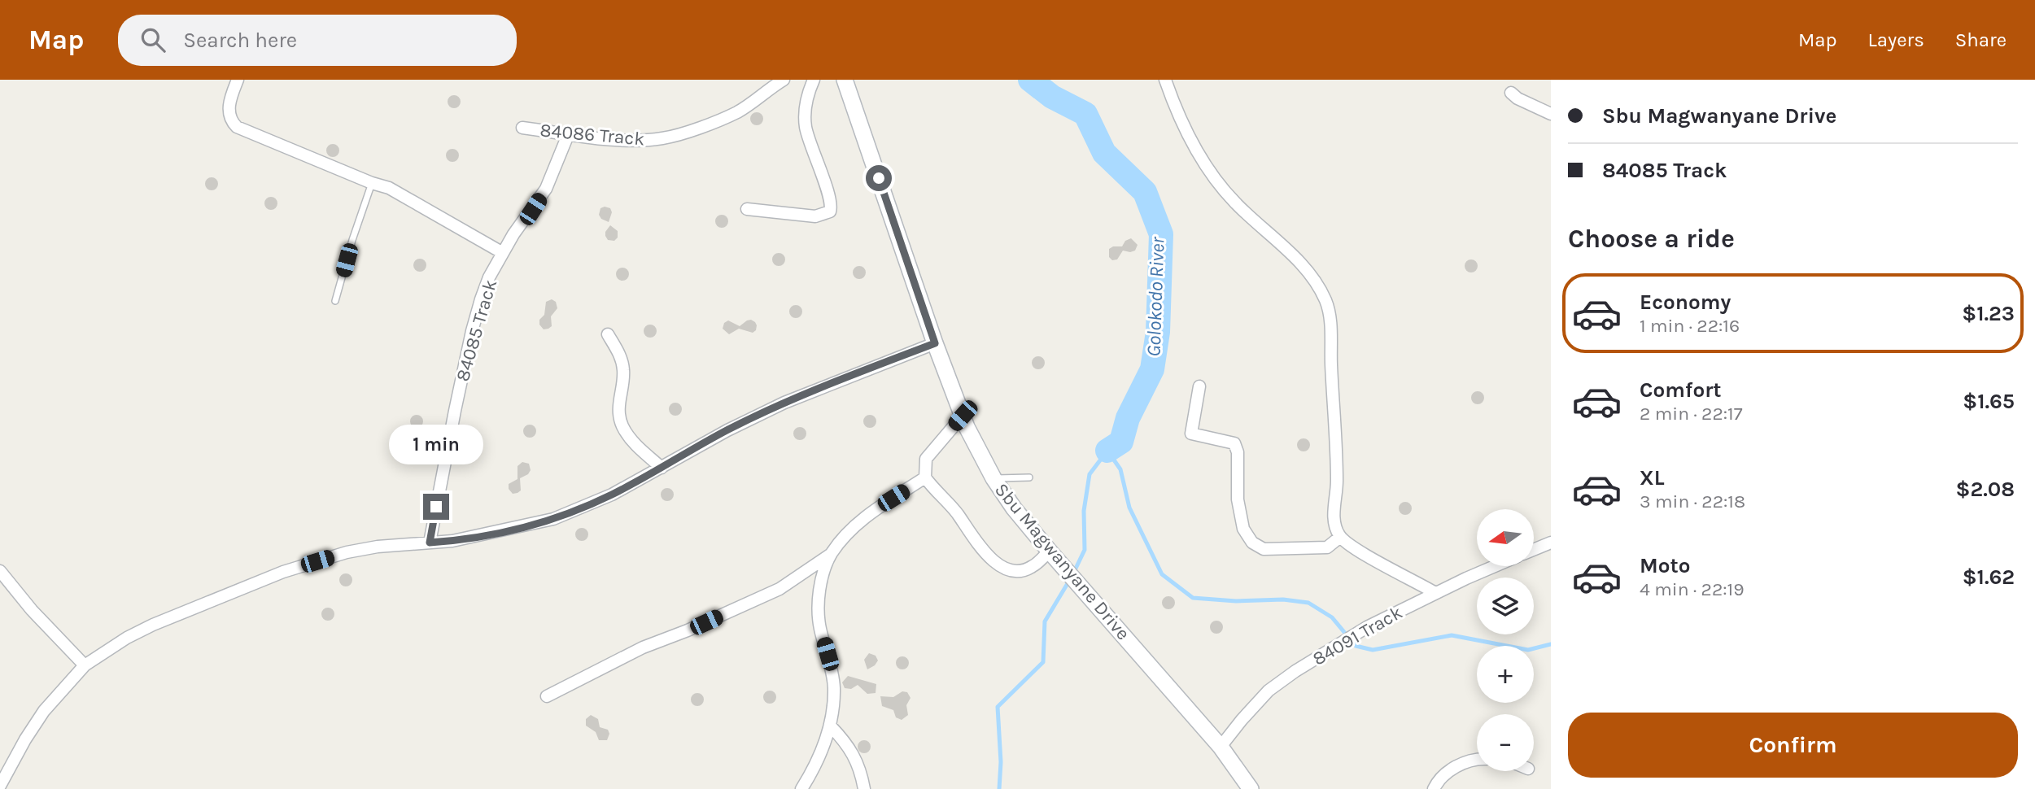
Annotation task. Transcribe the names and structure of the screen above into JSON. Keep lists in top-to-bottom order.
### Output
{
  "streets": {
    "main road": ["Sbu Magwanyane Drive"],
    "street": ["84086 Track", "84085 Track", "84091 Track"]
  },
  "crossings": [
    ["84086 Track", "84085 Track"],
    ["Sbu Magwanyane Drive", "84091 Track"]
  ],
  "water": ["Golokodo River"],
  "north": "left",
  "page": {
    "header": "Map",
    "search": "Search here",
    "nav": ["Map", "Layers", "Share"],
    "banner": ["Sbu Magwanyane Drive", "84085 Track"],
    "heading": "Choose a ride",
    "list": [
      {
        "name": "Economy",
        "note": "1 min · 22:16",
        "value": "$1.23"
      },
      {
        "name": "Comfort",
        "note": "2 min · 22:17",
        "value": "$1.65"
      },
      {
        "name": "XL",
        "note": "3 min · 22:18",
        "value": "$2.08"
      },
      {
        "name": "Moto",
        "note": "4 min · 22:19",
        "value": "$1.62"
      }
    ],
    "bubble": "1 min",
    "map_buttons": ["+", "−"],
    "buttons": "Confirm"
  }
}
